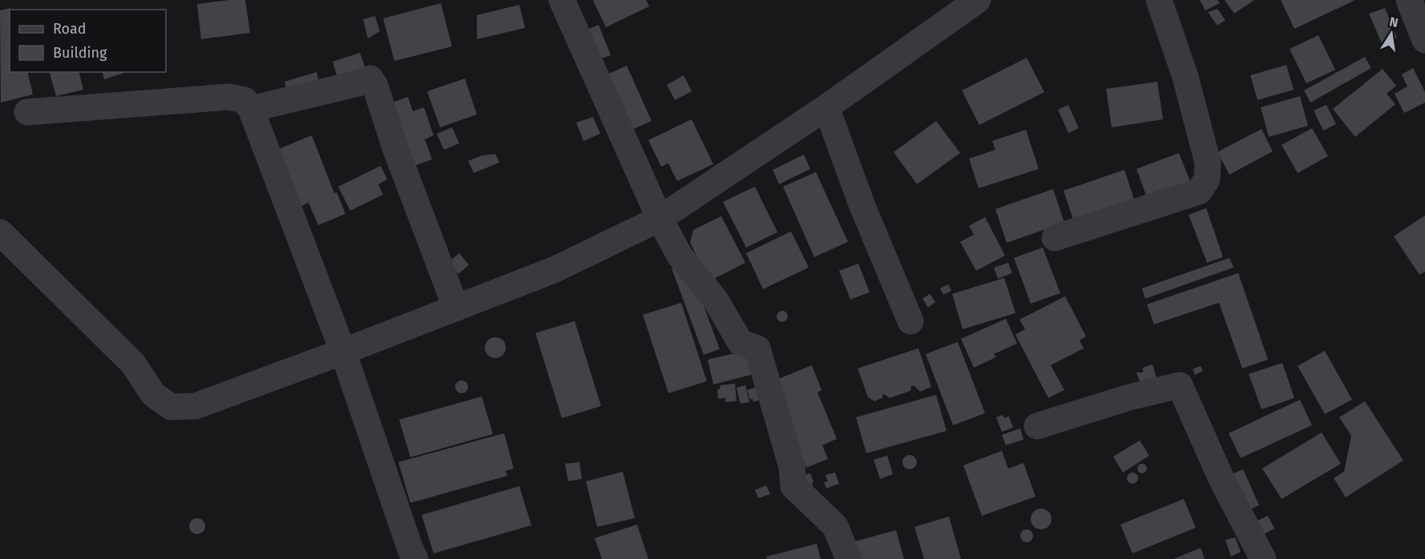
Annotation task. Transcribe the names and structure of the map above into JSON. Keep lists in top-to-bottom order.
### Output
{
  "legend": ["Road", "Building"],
  "north": "top"
}
